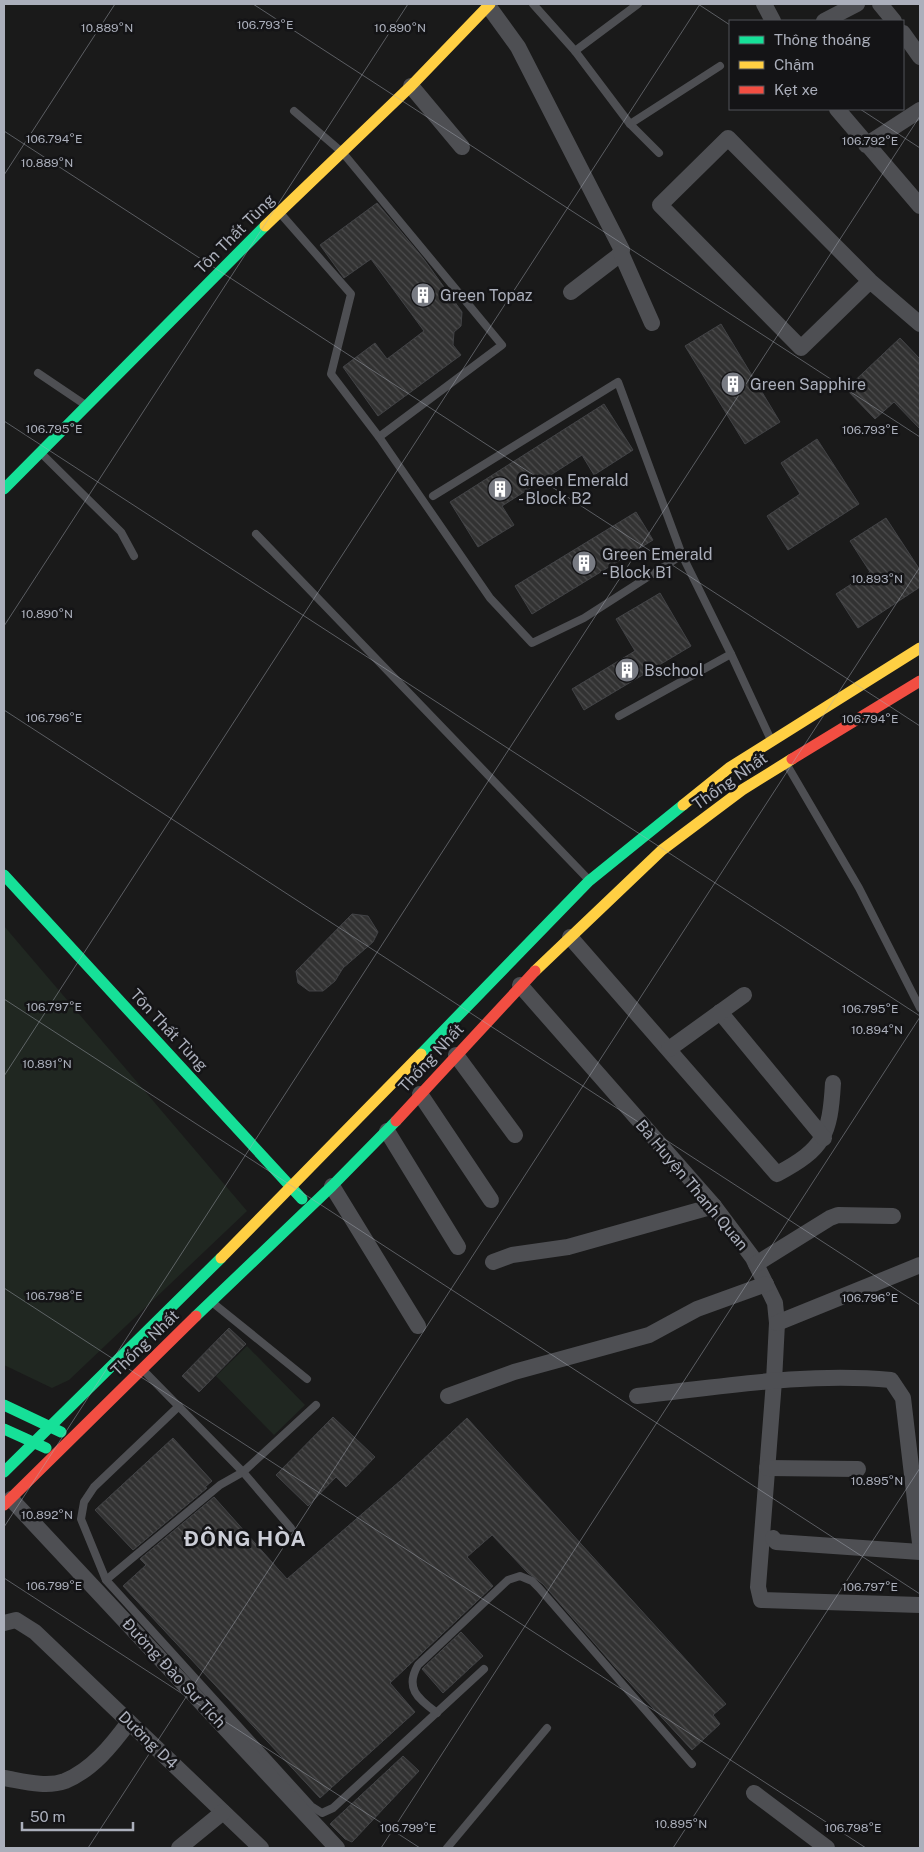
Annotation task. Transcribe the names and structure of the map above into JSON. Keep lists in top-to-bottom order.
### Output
{
  "streets": {
    "main road": ["Tôn Thất Tùng", "Thống Nhất"],
    "street": ["Bà Huyện Thanh Quan", "Đường Đào Sư Tích", "Dường D4"]
  },
  "crossings": [
    ["Tôn Thất Tùng", "Thống Nhất"],
    ["Thống Nhất", "Bà Huyện Thanh Quan"],
    ["Thống Nhất", "Đường Đào Sư Tích"]
  ],
  "districts": ["ĐÔNG HÒA"],
  "places": {
    "building": [
      "Green Topaz",
      "Green Sapphire",
      "Green Emerald - Block B2",
      "Green Emerald - Block B1",
      "Bschool"
    ]
  },
  "legend": ["Thông thoáng", "Chậm", "Kẹt xe"],
  "scale_bar": "50 m",
  "coordinates": [
    "106.793°E",
    "10.890°N",
    "10.889°N",
    "106.794°E",
    "106.792°E",
    "106.795°E",
    "10.893°N",
    "106.796°E",
    "106.797°E",
    "10.894°N",
    "10.891°N",
    "106.798°E",
    "10.895°N",
    "10.892°N",
    "106.799°E"
  ]
}
